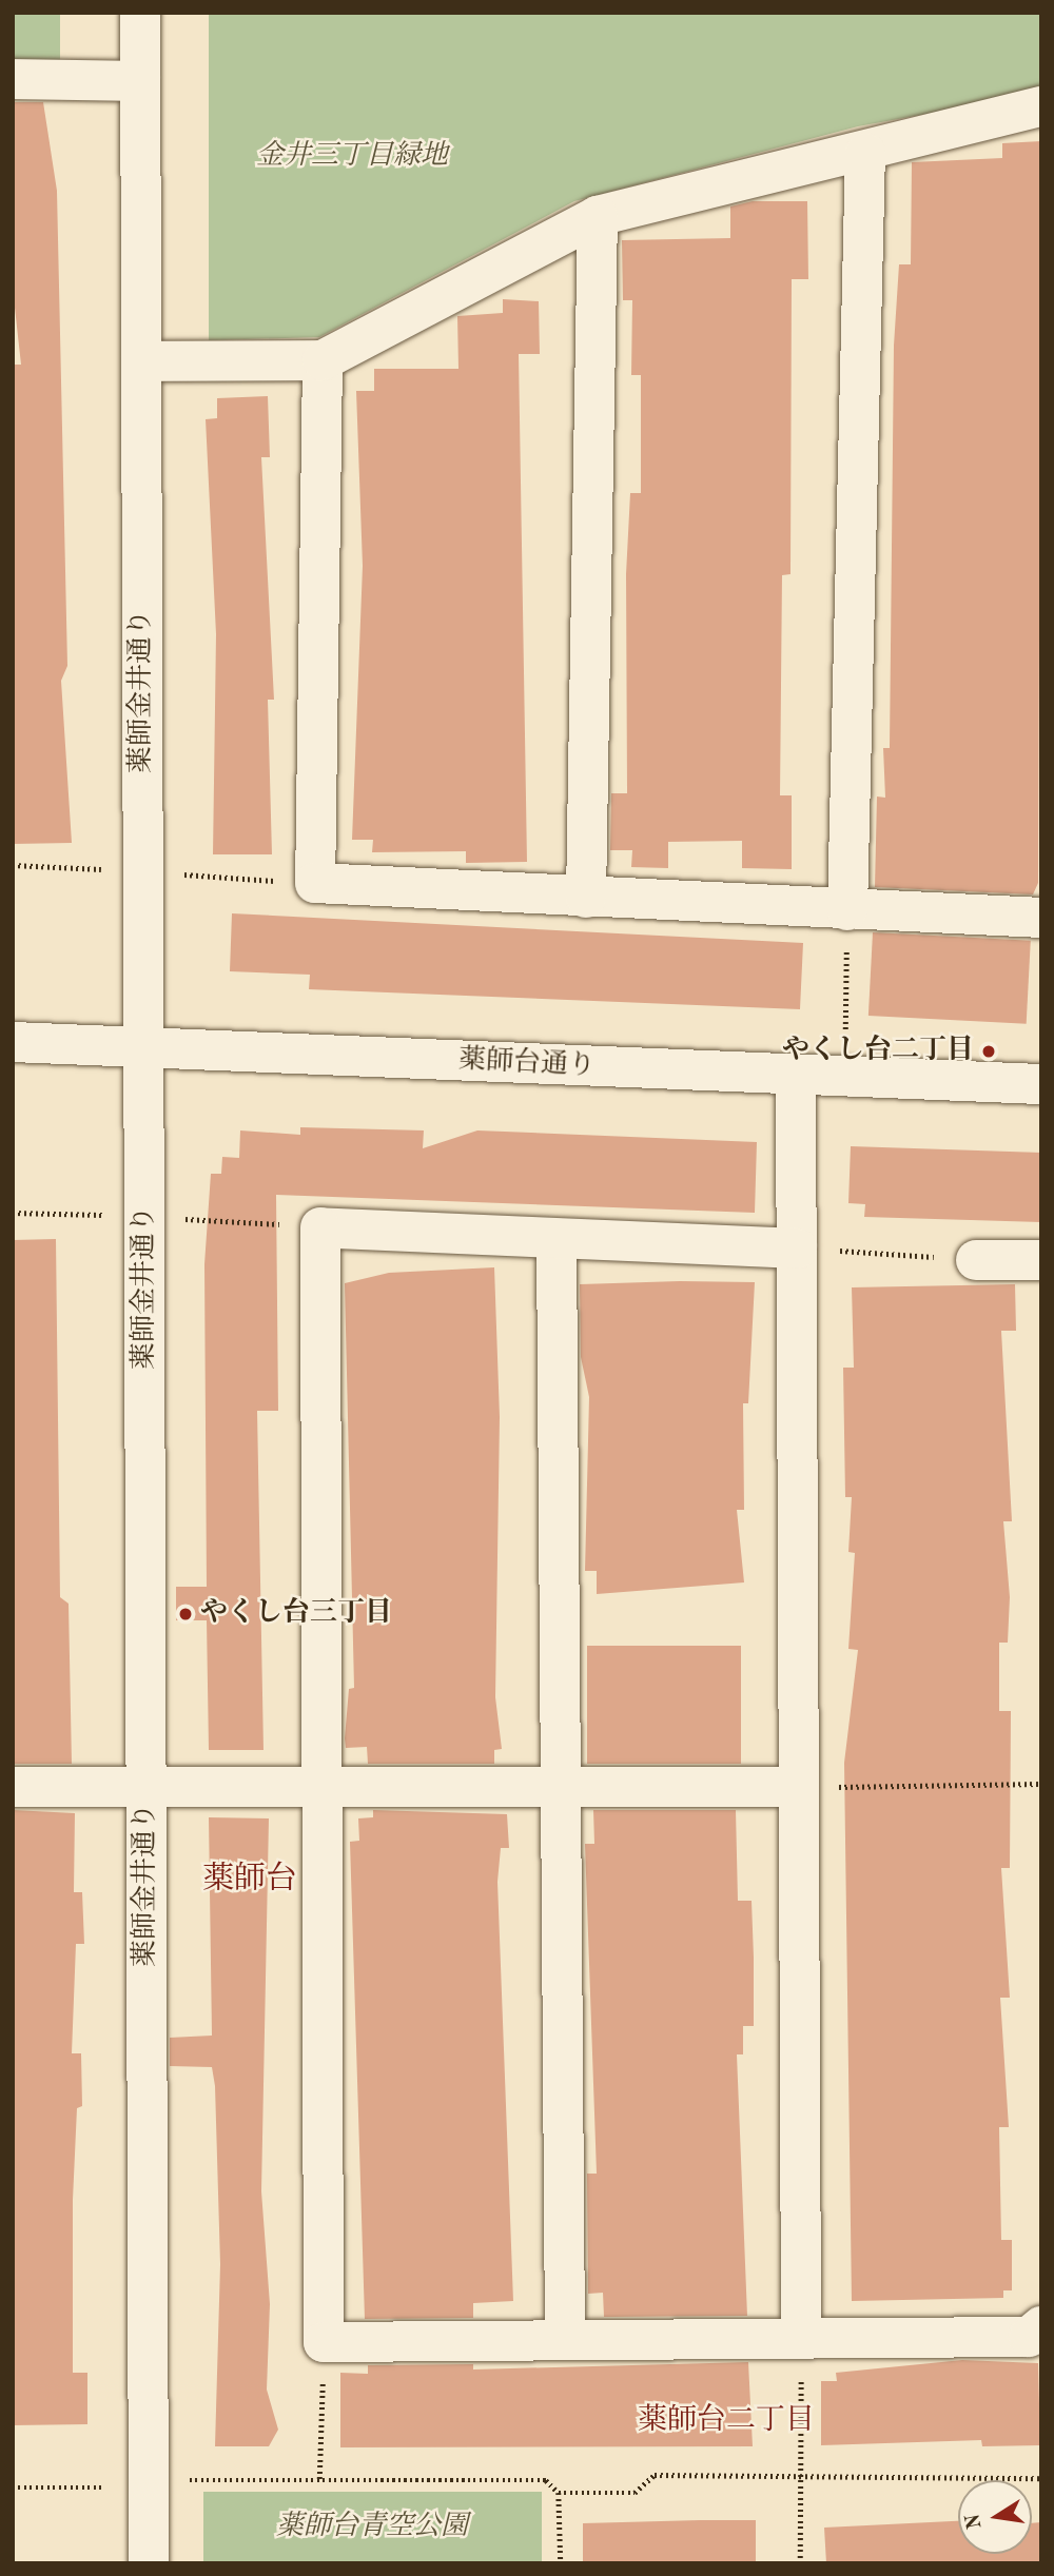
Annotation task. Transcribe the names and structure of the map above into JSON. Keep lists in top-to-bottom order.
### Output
{
  "streets": {
    "street": ["薬師金井通り", "薬師台通り"]
  },
  "crossings": [
    ["薬師金井通り", "薬師台通り"]
  ],
  "districts": ["薬師台", "薬師台二丁目"],
  "parks": ["金井三丁目緑地", "薬師台青空公園"],
  "places": ["やくし台二丁目", "やくし台三丁目"],
  "north": "left"
}
